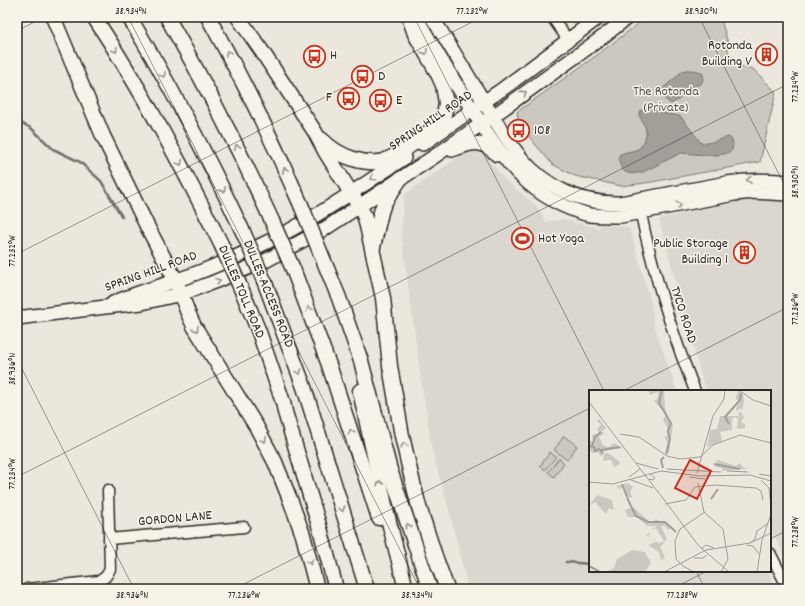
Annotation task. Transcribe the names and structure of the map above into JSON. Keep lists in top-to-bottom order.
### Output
{
  "streets": {
    "highway": ["DULLES TOLL ROAD", "DULLES ACCESS ROAD"],
    "main road": ["SPRING HILL ROAD"],
    "street": ["TYCO ROAD", "GORDON LANE"]
  },
  "crossings": [
    ["SPRING HILL ROAD", "TYCO ROAD"]
  ],
  "parks": ["The Rotonda (Private)"],
  "places": {
    "building": ["Rotonda Building V", "Public Storage Building 1"],
    "bus stop": [
      "H",
      "D",
      "F",
      "E",
      "108"
    ],
    "sports": ["Hot Yoga"]
  },
  "coordinates": [
    "38.934°N",
    "77.232°W",
    "38.930°N",
    "77.234°W",
    "77.236°W",
    "38.936°N",
    "77.238°W"
  ]
}
